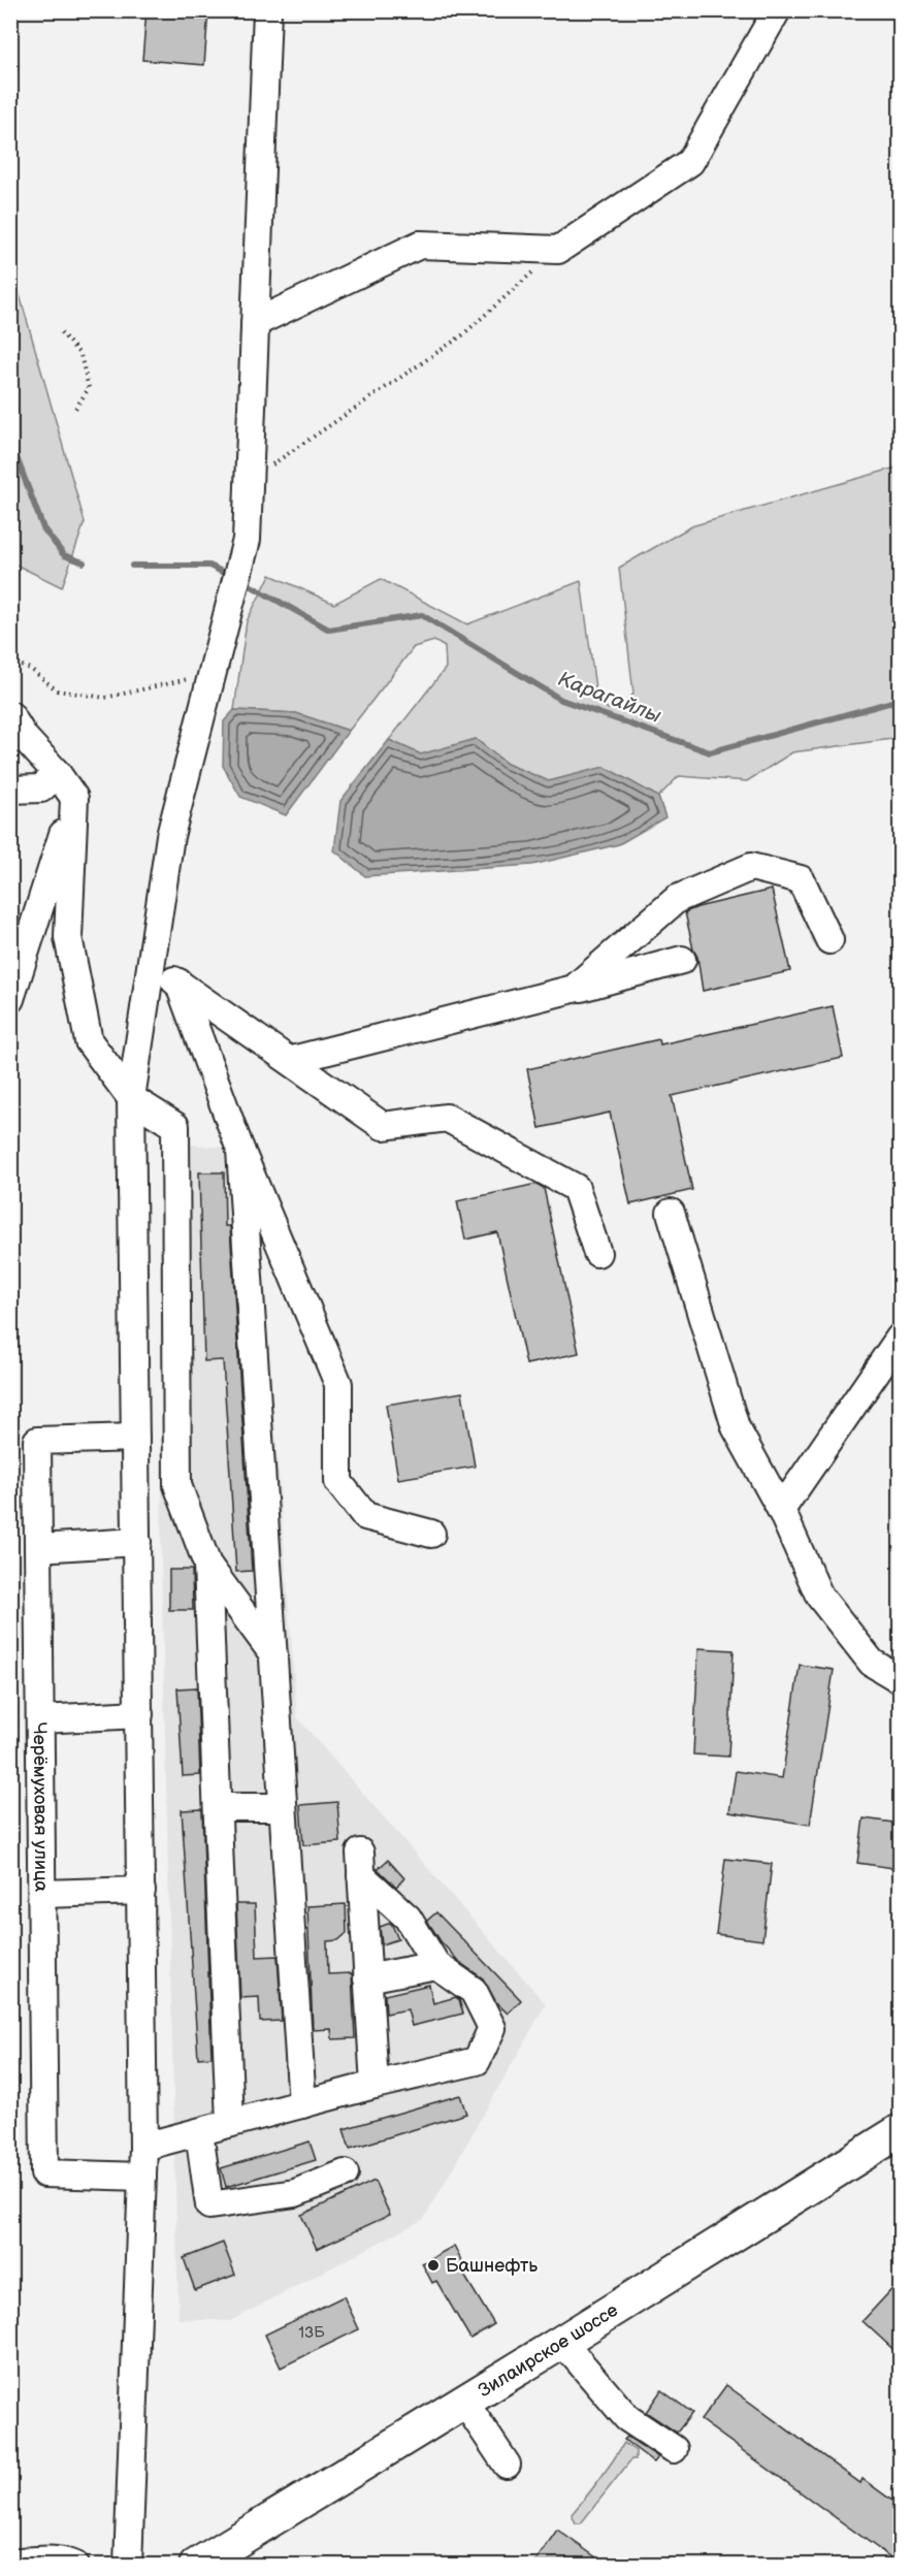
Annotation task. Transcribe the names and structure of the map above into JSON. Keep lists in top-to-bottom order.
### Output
{
  "streets": {
    "main road": ["Зилаирское шоссе"],
    "street": ["Черёмуховая улица"]
  },
  "water": ["Карагайлы"],
  "places": ["Башнефть"],
  "house_numbers": ["13Б"]
}
